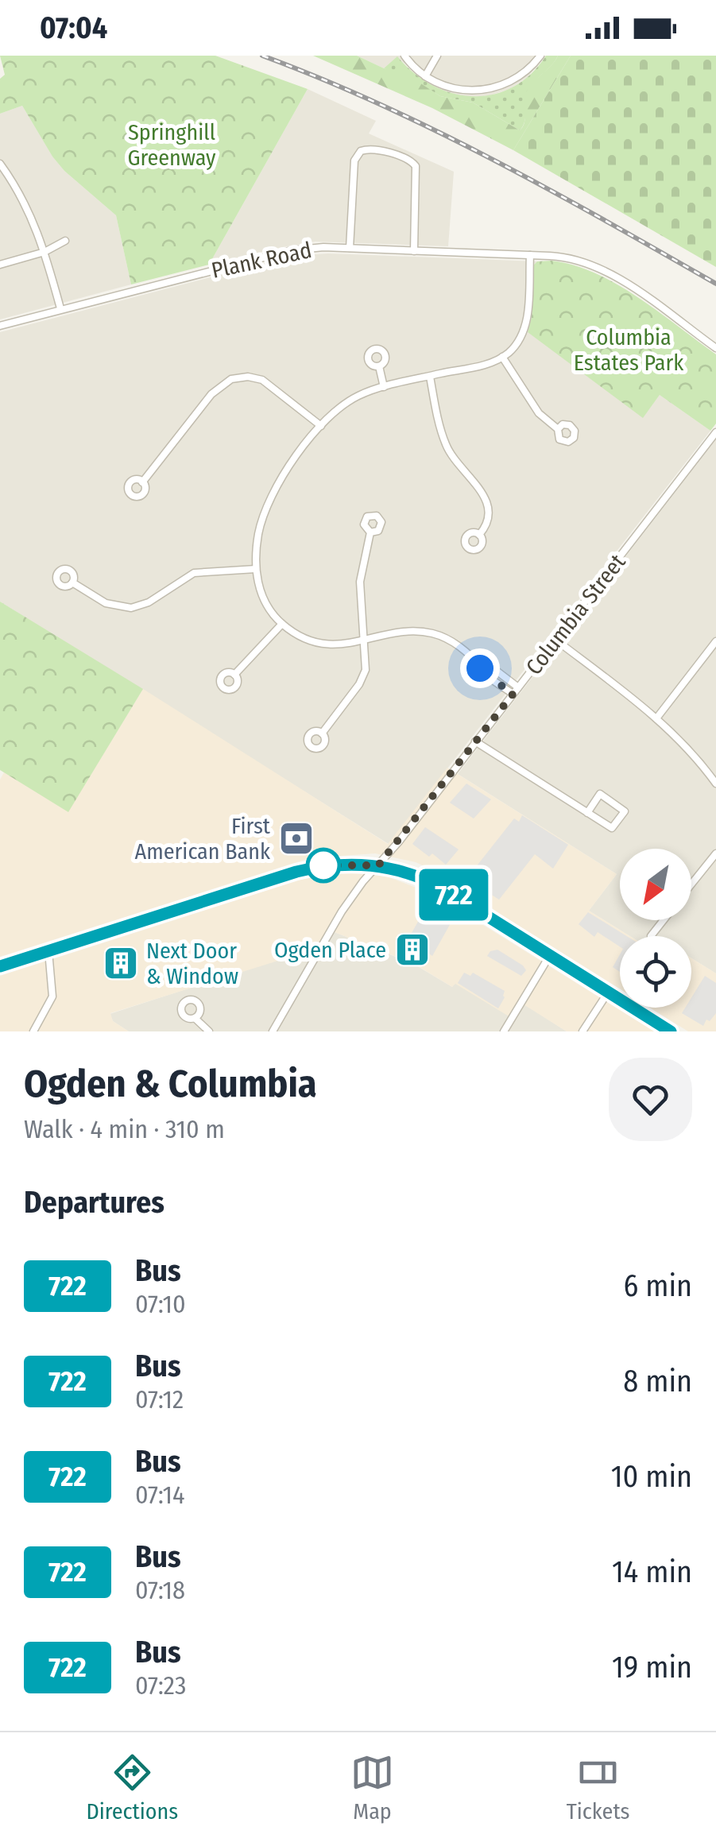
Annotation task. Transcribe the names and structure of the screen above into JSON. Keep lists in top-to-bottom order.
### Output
{
  "streets": {
    "street": ["Plank Road", "Columbia Street"]
  },
  "parks": ["Springhill Greenway", "Columbia Estates Park"],
  "places": {
    "bank": ["First American Bank"],
    "building": ["Ogden Place", "Next Door & Window"]
  },
  "lines": ["bus line 722"],
  "north": "bottom left",
  "page": {
    "status": "07:04",
    "on_map": "722",
    "heading": [
      ["Ogden & Columbia", "Walk · 4 min · 310 m"],
      "Departures"
    ],
    "list": [
      {
        "mark": "722",
        "name": "Bus",
        "note": "07:10",
        "value": "6 min"
      },
      {
        "mark": "722",
        "name": "Bus",
        "note": "07:12",
        "value": "8 min"
      },
      {
        "mark": "722",
        "name": "Bus",
        "note": "07:14",
        "value": "10 min"
      },
      {
        "mark": "722",
        "name": "Bus",
        "note": "07:18",
        "value": "14 min"
      },
      {
        "mark": "722",
        "name": "Bus",
        "note": "07:23",
        "value": "19 min"
      }
    ],
    "tabs": ["Directions", "Map", "Tickets"]
  }
}
